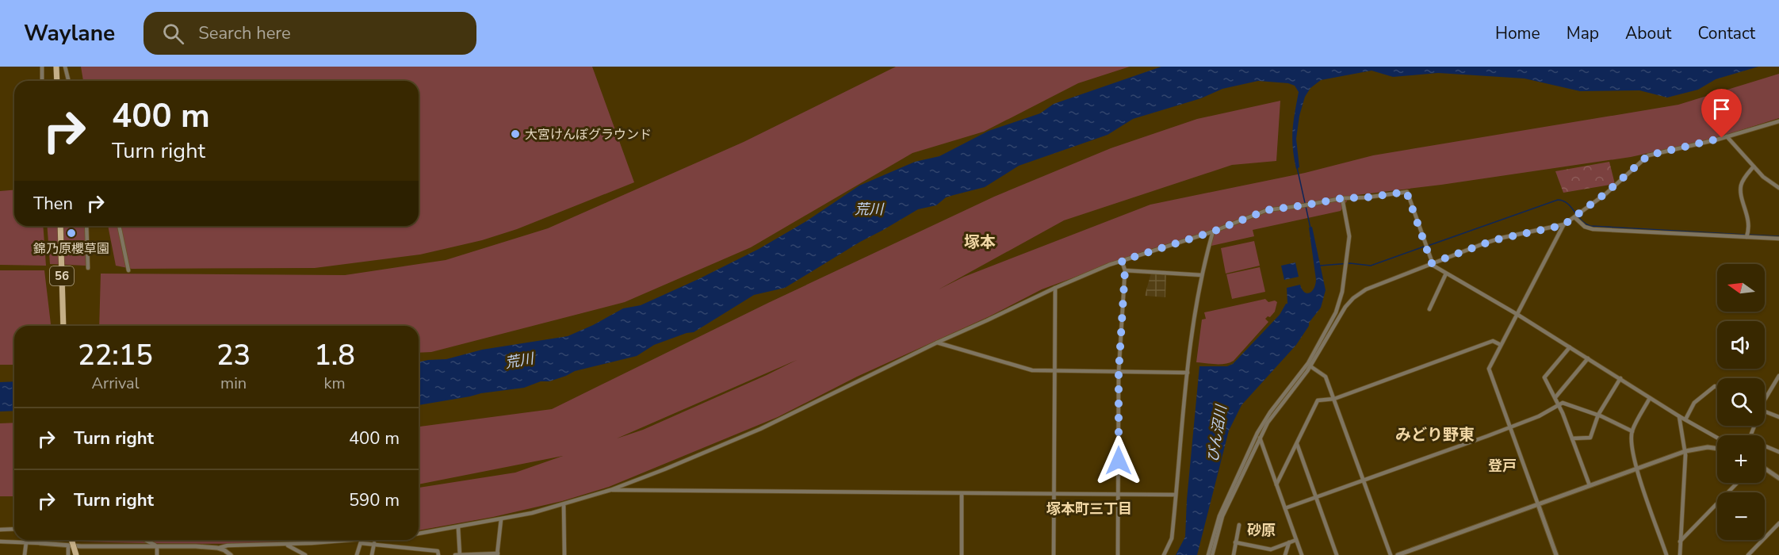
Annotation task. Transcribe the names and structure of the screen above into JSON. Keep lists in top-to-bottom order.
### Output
{
  "streets": {
    "main road": ["56"]
  },
  "districts": [
    "塚本",
    "みどり野東",
    "登戸",
    "塚本町三丁目",
    "砂原"
  ],
  "water": ["荒川", "びん沼川"],
  "places": ["大宮けんぽグラウンド", "錦乃原櫻草園"],
  "north": "left",
  "page": {
    "header": "Waylane",
    "search": "Search here",
    "nav": [
      "Home",
      "Map",
      "About",
      "Contact"
    ],
    "turn": ["400 m", "Turn right"],
    "then": "Then",
    "map_buttons": ["+", "−"],
    "eta": [
      "22:15",
      "Arrival",
      "23",
      "min",
      "1.8",
      "km"
    ],
    "list": [
      {
        "name": "Turn right",
        "value": "400 m"
      },
      {
        "name": "Turn right",
        "value": "590 m"
      }
    ]
  }
}
